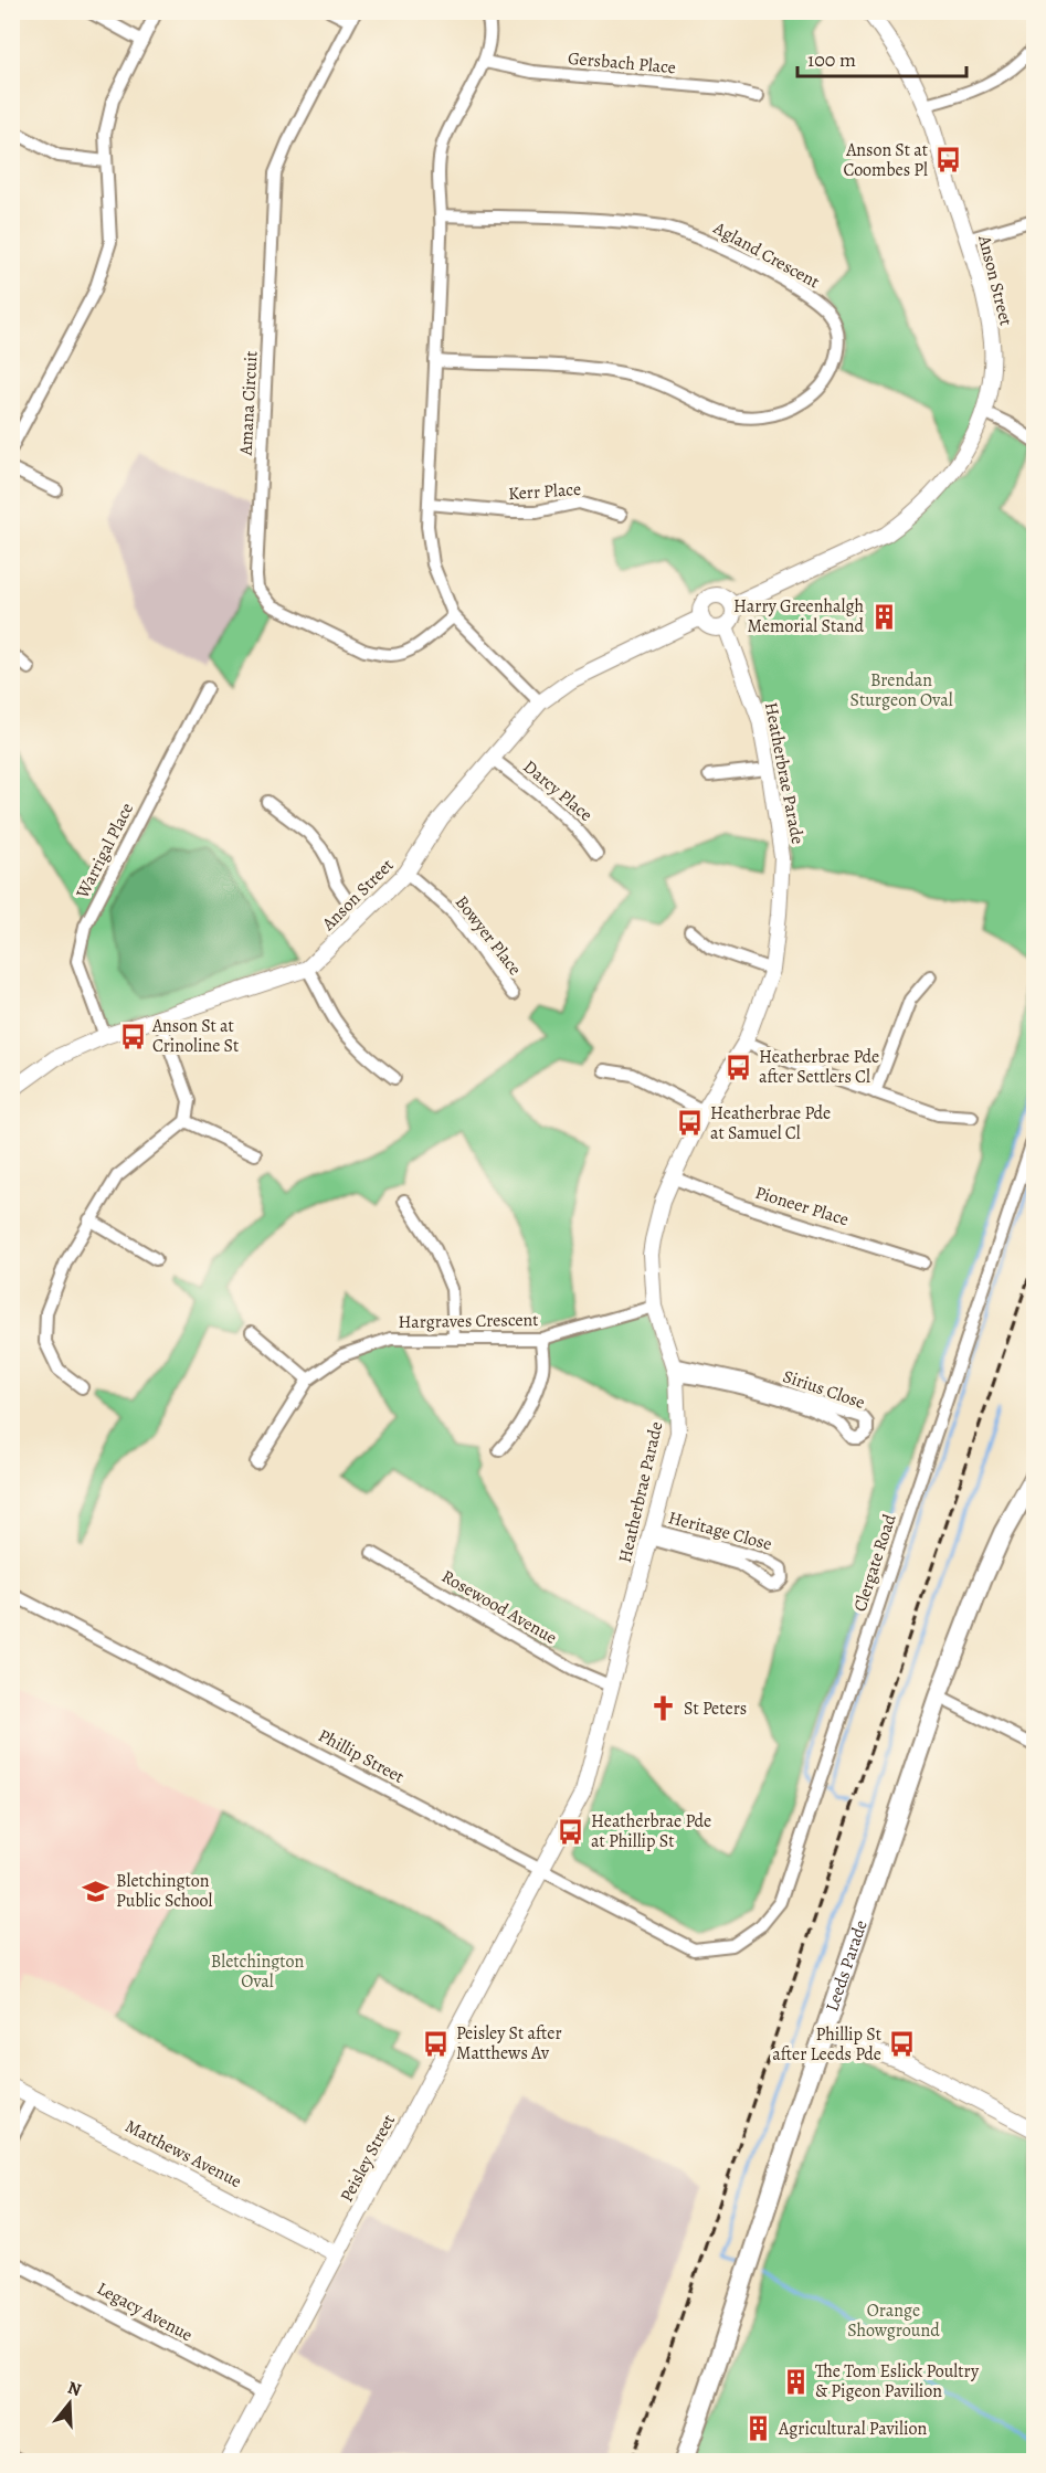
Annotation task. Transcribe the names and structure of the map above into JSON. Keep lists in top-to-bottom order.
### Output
{
  "streets": {
    "main road": ["Leeds Parade"],
    "street": [
      "Gersbach Place",
      "Agland Crescent",
      "Anson Street",
      "Amana Circuit",
      "Kerr Place",
      "Heatherbrae Parade",
      "Darcy Place",
      "Warrigal Place",
      "Bowyer Place",
      "Pioneer Place",
      "Hargraves Crescent",
      "Sirius Close",
      "Heritage Close",
      "Clergate Road",
      "Rosewood Avenue",
      "Phillip Street",
      "Matthews Avenue",
      "Peisley Street",
      "Legacy Avenue"
    ]
  },
  "crossings": [
    ["Anson Street", "Heatherbrae Parade"],
    ["Anson Street", "Darcy Place"],
    ["Anson Street", "Warrigal Place"],
    ["Anson Street", "Bowyer Place"],
    ["Heatherbrae Parade", "Pioneer Place"],
    ["Heatherbrae Parade", "Hargraves Crescent"],
    ["Heatherbrae Parade", "Sirius Close"],
    ["Heatherbrae Parade", "Heritage Close"],
    ["Heatherbrae Parade", "Rosewood Avenue"],
    ["Heatherbrae Parade", "Phillip Street"],
    ["Heatherbrae Parade", "Peisley Street"],
    ["Clergate Road", "Phillip Street"],
    ["Phillip Street", "Peisley Street"],
    ["Matthews Avenue", "Peisley Street"],
    ["Peisley Street", "Legacy Avenue"]
  ],
  "parks": ["Brendan Sturgeon Oval", "Bletchington Oval", "Orange Showground"],
  "places": {
    "bus stop": [
      "Anson St at Coombes Pl",
      "Anson St at Crinoline St",
      "Heatherbrae Pde after Settlers Cl",
      "Heatherbrae Pde at Samuel Cl",
      "Heatherbrae Pde at Phillip St",
      "Peisley St after Matthews Av",
      "Phillip St after Leeds Pde"
    ],
    "building": ["Harry Greenhalgh Memorial Stand", "The Tom Eslick Poultry & Pigeon Pavilion", "Agricultural Pavilion"],
    "church": ["St Peters"],
    "school or university": ["Bletchington Public School"]
  },
  "scale_bar": "100 m",
  "north": "top"
}
